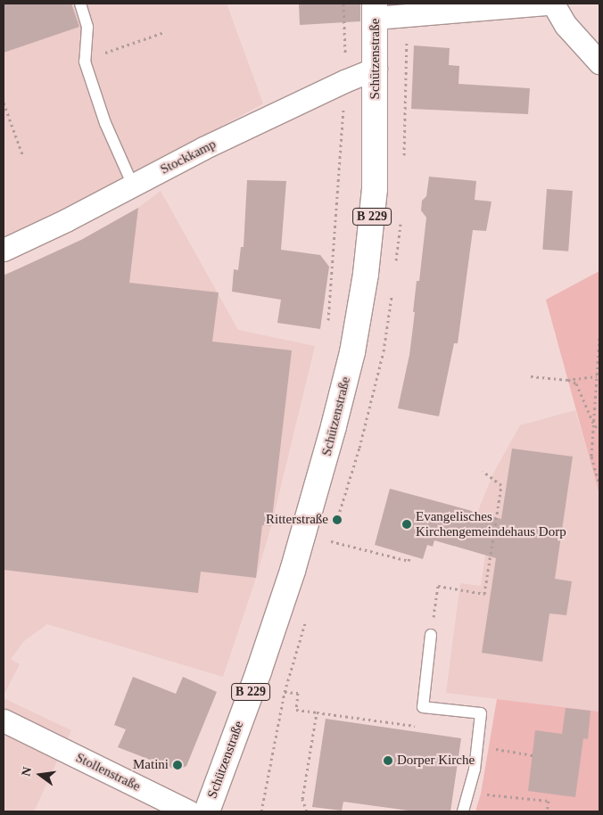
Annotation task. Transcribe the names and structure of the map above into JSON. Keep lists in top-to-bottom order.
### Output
{
  "streets": {
    "main road": ["Schützenstraße", "B 229"],
    "street": ["Stockkamp", "Stollenstraße"]
  },
  "crossings": [
    ["Schützenstraße", "Stockkamp"]
  ],
  "places": [
    "Ritterstraße",
    "Evangelisches Kirchengemeindehaus Dorp",
    "Dorper Kirche",
    "Matini"
  ],
  "north": "left"
}
